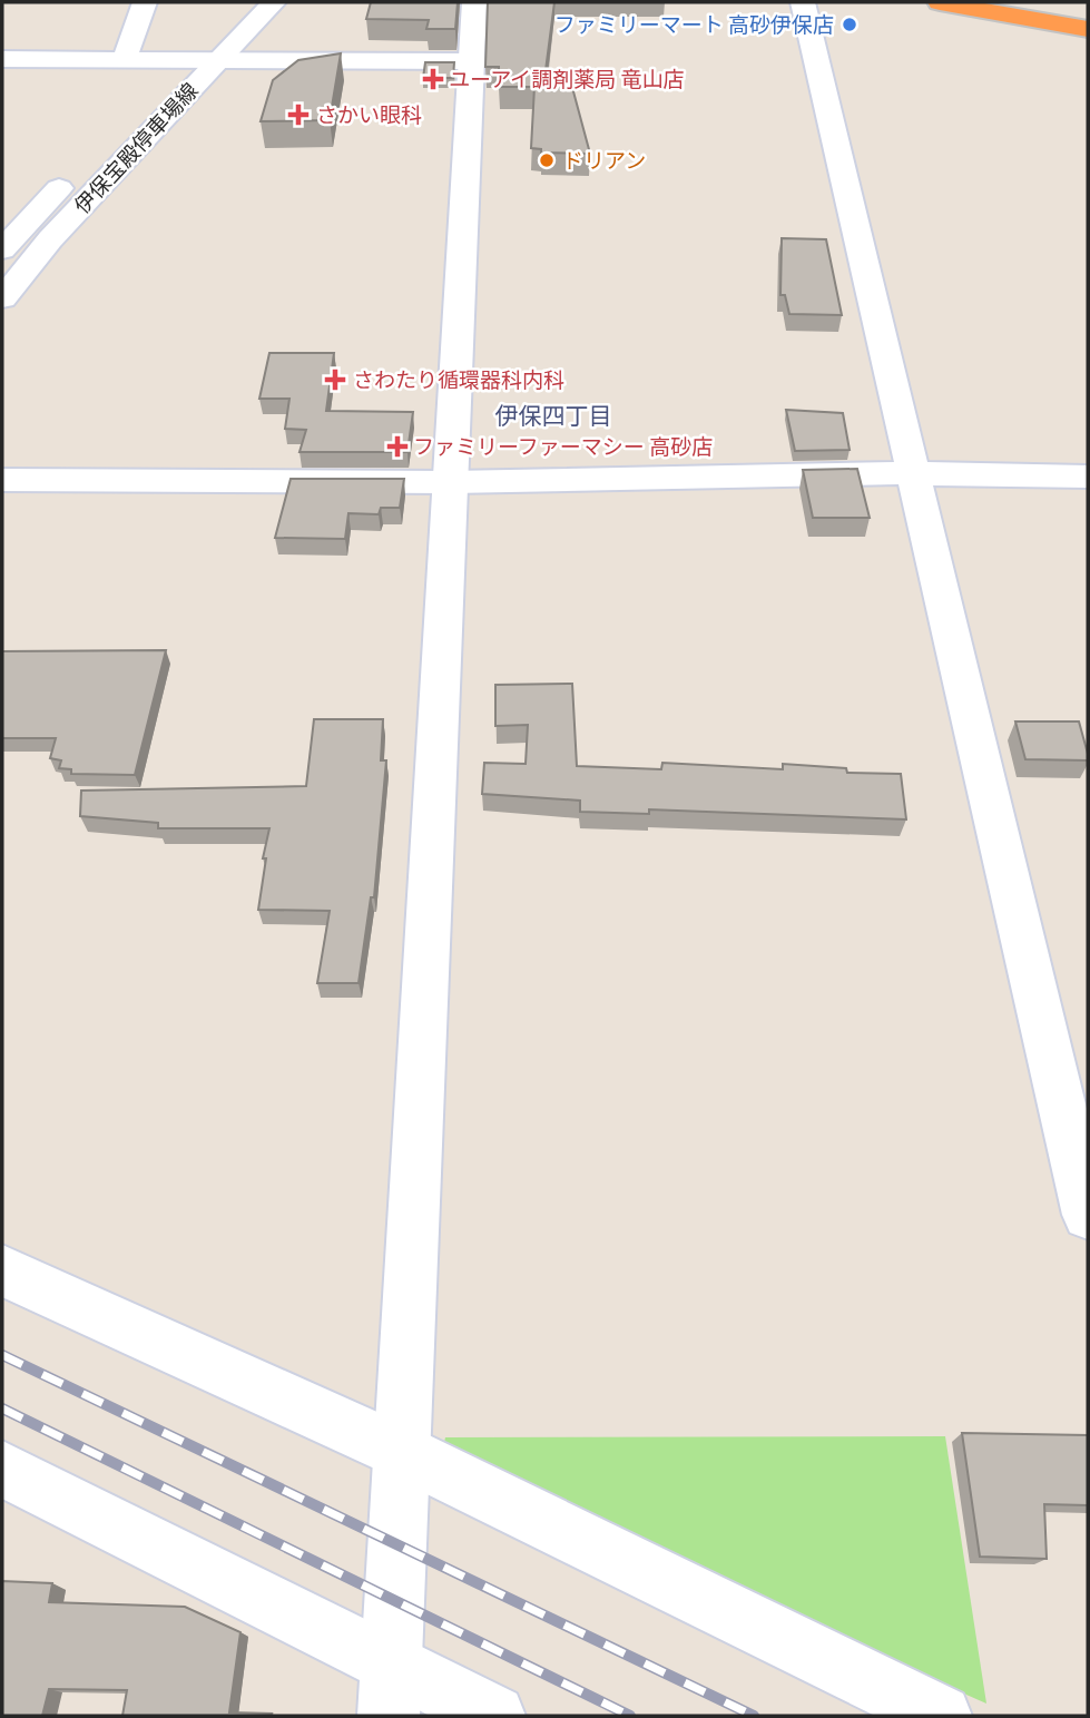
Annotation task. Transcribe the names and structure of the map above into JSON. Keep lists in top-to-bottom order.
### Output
{
  "streets": {
    "street": ["伊保宝殿停車場線"]
  },
  "districts": ["伊保四丁目"],
  "places": {
    "other": ["ファミリーマート 高砂伊保店", "ドリアン"],
    "health": [
      "ユーアイ調剤薬局 竜山店",
      "さかい眼科",
      "さわたり循環器科内科",
      "ファミリーファーマシー 高砂店"
    ]
  }
}
